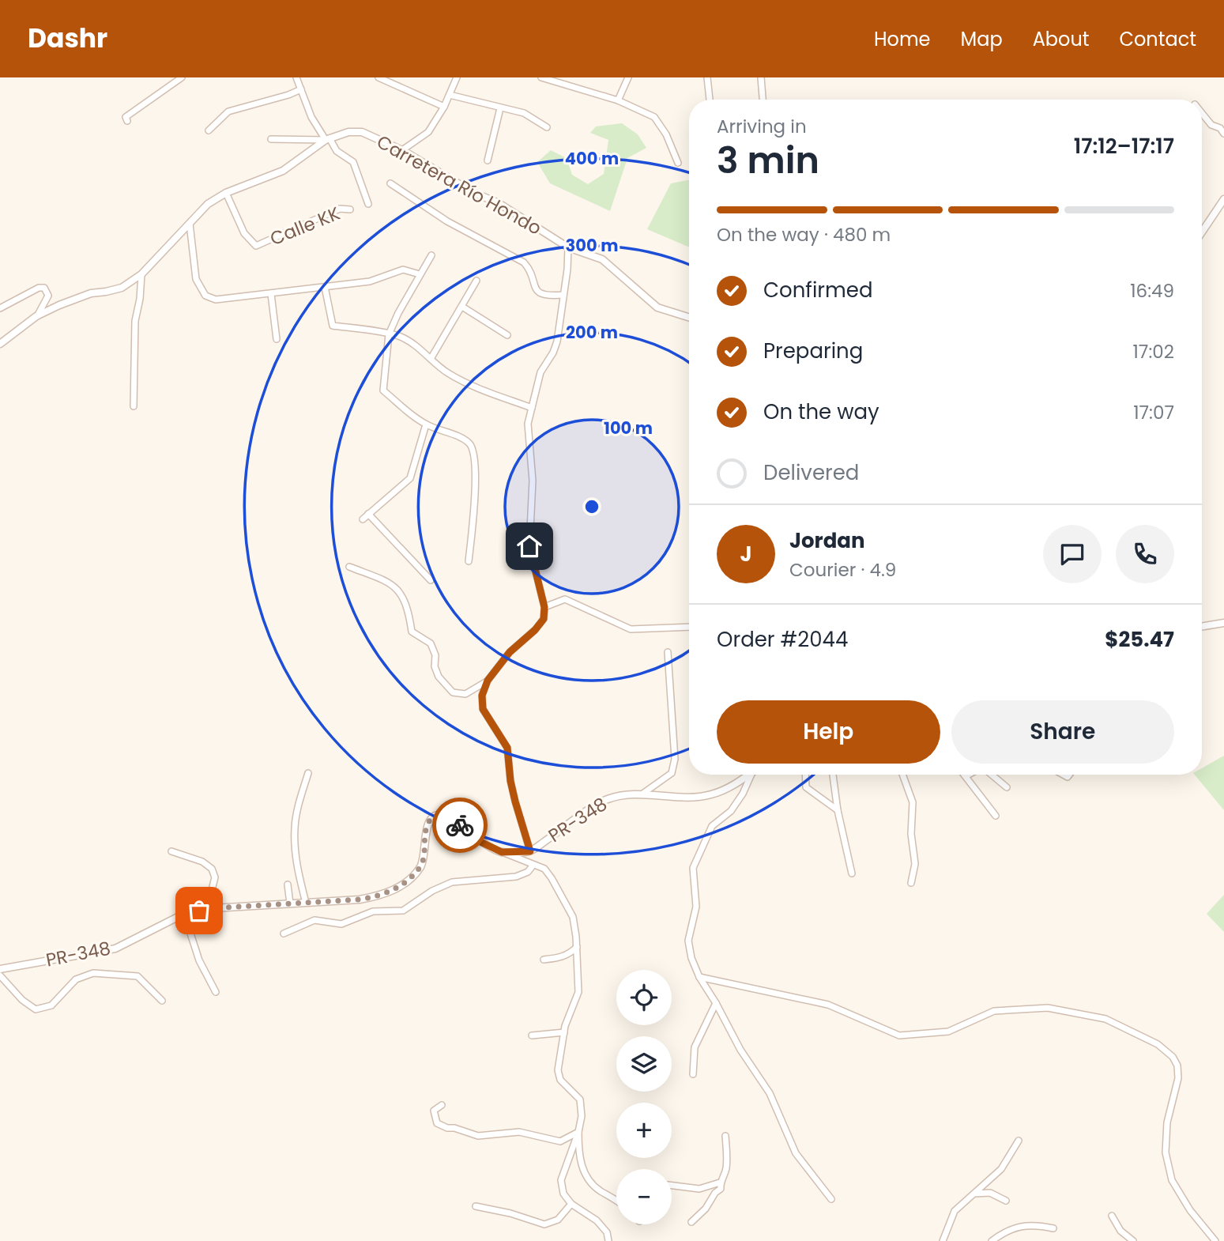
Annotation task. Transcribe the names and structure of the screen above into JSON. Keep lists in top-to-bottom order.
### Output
{
  "streets": {
    "street": ["Carretera Río Hondo", "Calle KK", "PR-348"]
  },
  "crossings": [
    ["Carretera Río Hondo", "Calle KK"]
  ],
  "page": {
    "header": "Dashr",
    "nav": [
      "Home",
      "Map",
      "About",
      "Contact"
    ],
    "heading": ["3 min", "Arriving in", "17:12–17:17"],
    "panel": [
      "Jordan",
      "Courier · 4.9",
      "Order #2044",
      "$25.47"
    ],
    "bar": "On the way · 480 m",
    "list": [
      ["Confirmed", "16:49"],
      ["Preparing", "17:02"],
      ["On the way", "17:07"],
      "Delivered"
    ],
    "round": "J",
    "buttons": ["Help", "Share"],
    "map_buttons": ["+", "−"]
  },
  "rings": [
    "400 m",
    "300 m",
    "200 m",
    "100 m"
  ]
}
